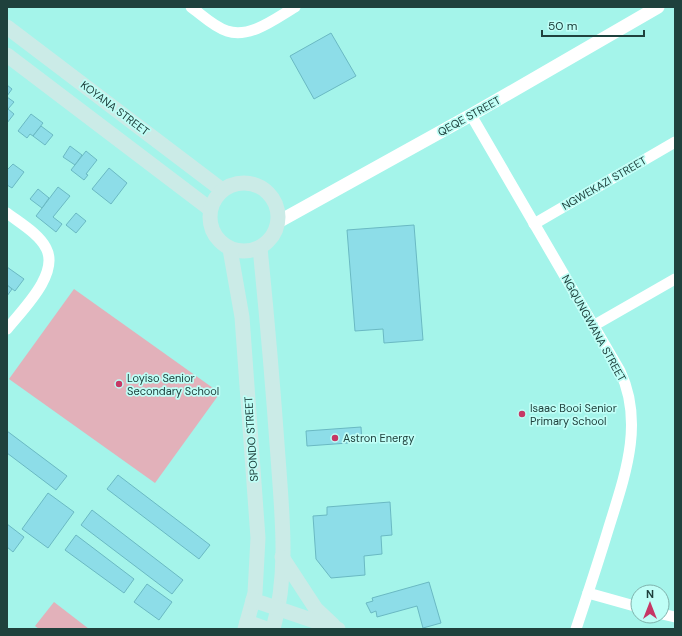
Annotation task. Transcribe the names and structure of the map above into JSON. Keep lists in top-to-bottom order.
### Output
{
  "streets": {
    "main road": ["KOYANA STREET", "SPONDO STREET"],
    "street": ["QEQE STREET", "NGWEKAZI STREET", "NGQUNGWANA STREET"]
  },
  "crossings": [
    ["KOYANA STREET", "QEQE STREET"],
    ["KOYANA STREET", "SPONDO STREET"],
    ["QEQE STREET", "NGQUNGWANA STREET"],
    ["QEQE STREET", "SPONDO STREET"],
    ["NGWEKAZI STREET", "NGQUNGWANA STREET"]
  ],
  "places": ["Loyiso Senior Secondary School", "Isaac Booi Senior Primary School", "Astron Energy"],
  "scale_bar": "50 m",
  "north": "top"
}
